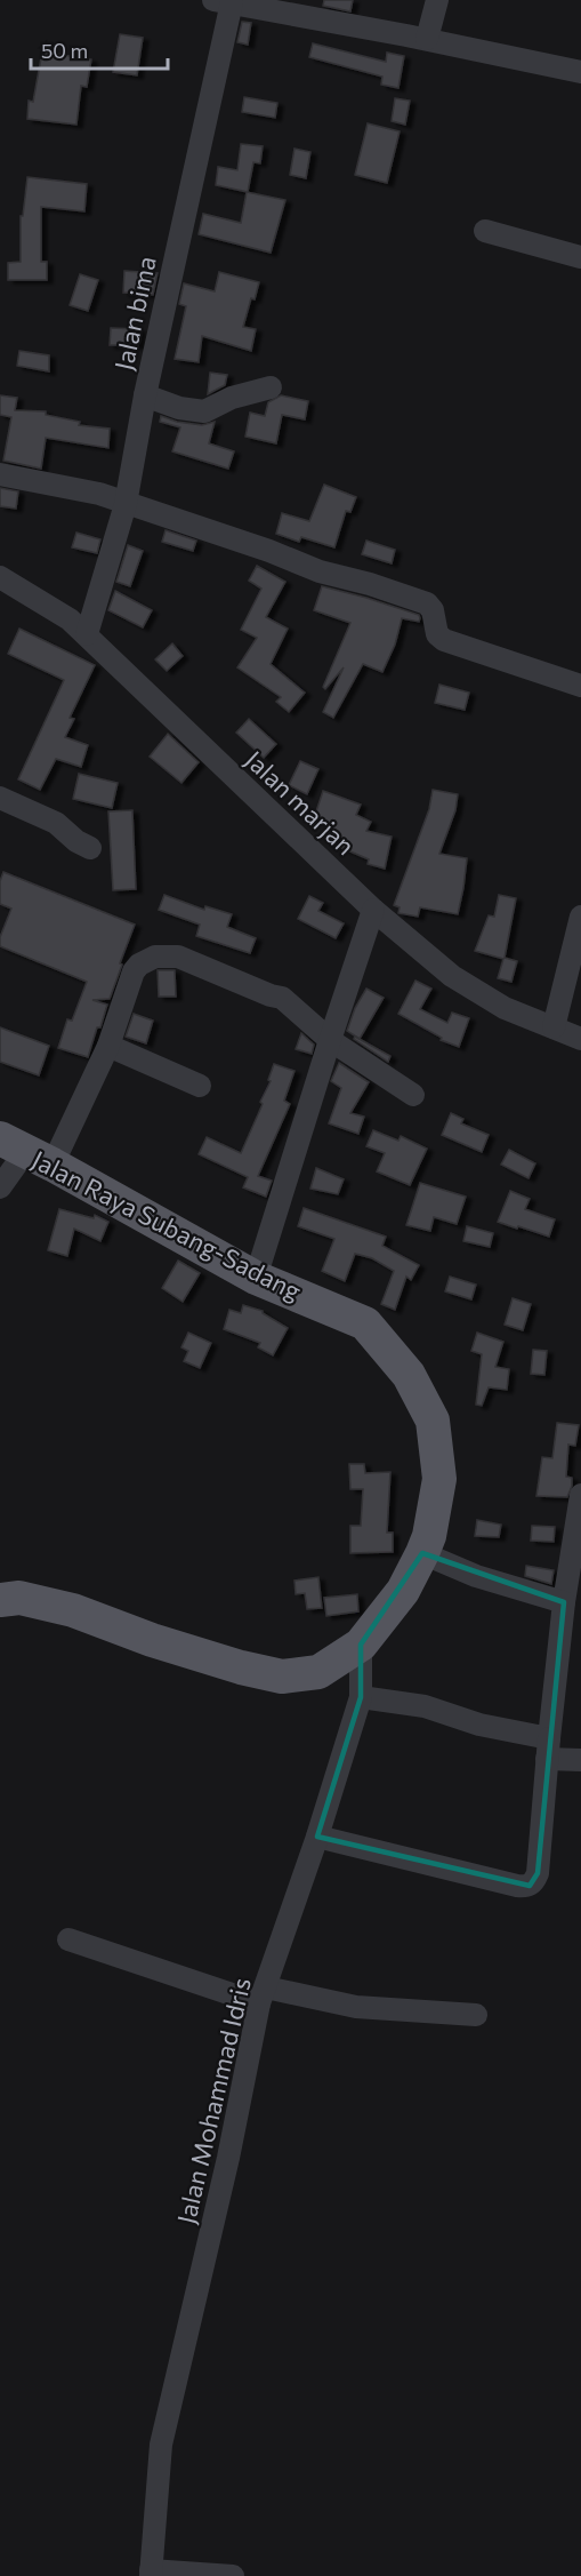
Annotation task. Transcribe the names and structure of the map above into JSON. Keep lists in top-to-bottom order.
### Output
{
  "streets": {
    "main road": ["Jalan Raya Subang-Sadang"],
    "street": ["Jalan bima", "Jalan marjan", "Jalan Mohammad Idris"]
  },
  "crossings": [
    ["Jalan bima", "Jalan marjan"],
    ["Jalan Raya Subang-Sadang", "Jalan Mohammad Idris"]
  ],
  "scale_bar": "50 m"
}
